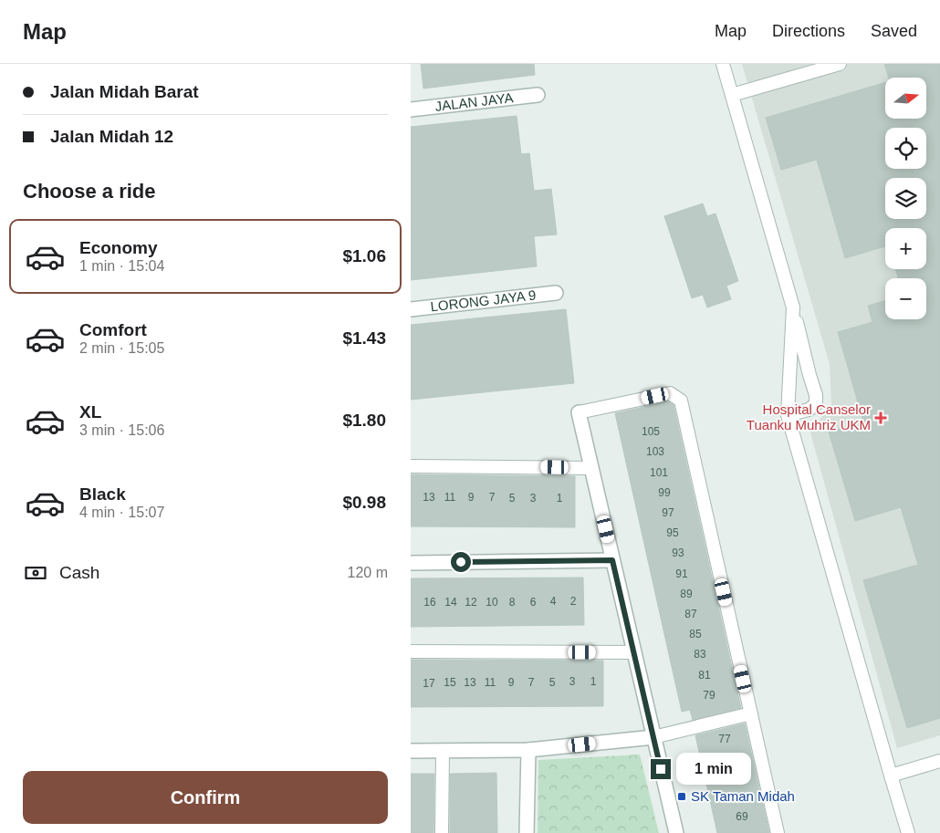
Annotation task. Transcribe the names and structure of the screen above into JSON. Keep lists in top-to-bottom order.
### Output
{
  "streets": {
    "street": ["JALAN JAYA", "LORONG JAYA 9"]
  },
  "places": {
    "health": ["Hospital Canselor Tuanku Muhriz UKM"],
    "transit": ["SK Taman Midah"]
  },
  "house_numbers": [
    "105",
    "103",
    "101",
    "99",
    "13",
    "11",
    "9",
    "7",
    "5",
    "3",
    "1",
    "97",
    "95",
    "93",
    "91",
    "89",
    "4",
    "2",
    "16",
    "14",
    "12",
    "10",
    "8",
    "6",
    "87",
    "85",
    "83",
    "81",
    "3",
    "1",
    "15",
    "13",
    "11",
    "9",
    "7",
    "5",
    "17",
    "79",
    "77",
    "69"
  ],
  "north": "right",
  "page": {
    "header": "Map",
    "nav": ["Map", "Directions", "Saved"],
    "banner": ["Jalan Midah Barat", "Jalan Midah 12"],
    "map_buttons": ["+", "−"],
    "heading": "Choose a ride",
    "list": [
      {
        "name": "Economy",
        "note": "1 min · 15:04",
        "value": "$1.06"
      },
      {
        "name": "Comfort",
        "note": "2 min · 15:05",
        "value": "$1.43"
      },
      {
        "name": "XL",
        "note": "3 min · 15:06",
        "value": "$1.80"
      },
      {
        "name": "Black",
        "note": "4 min · 15:07",
        "value": "$0.98"
      }
    ],
    "pay": ["Cash", "120 m"],
    "bubble": "1 min",
    "buttons": "Confirm"
  }
}
